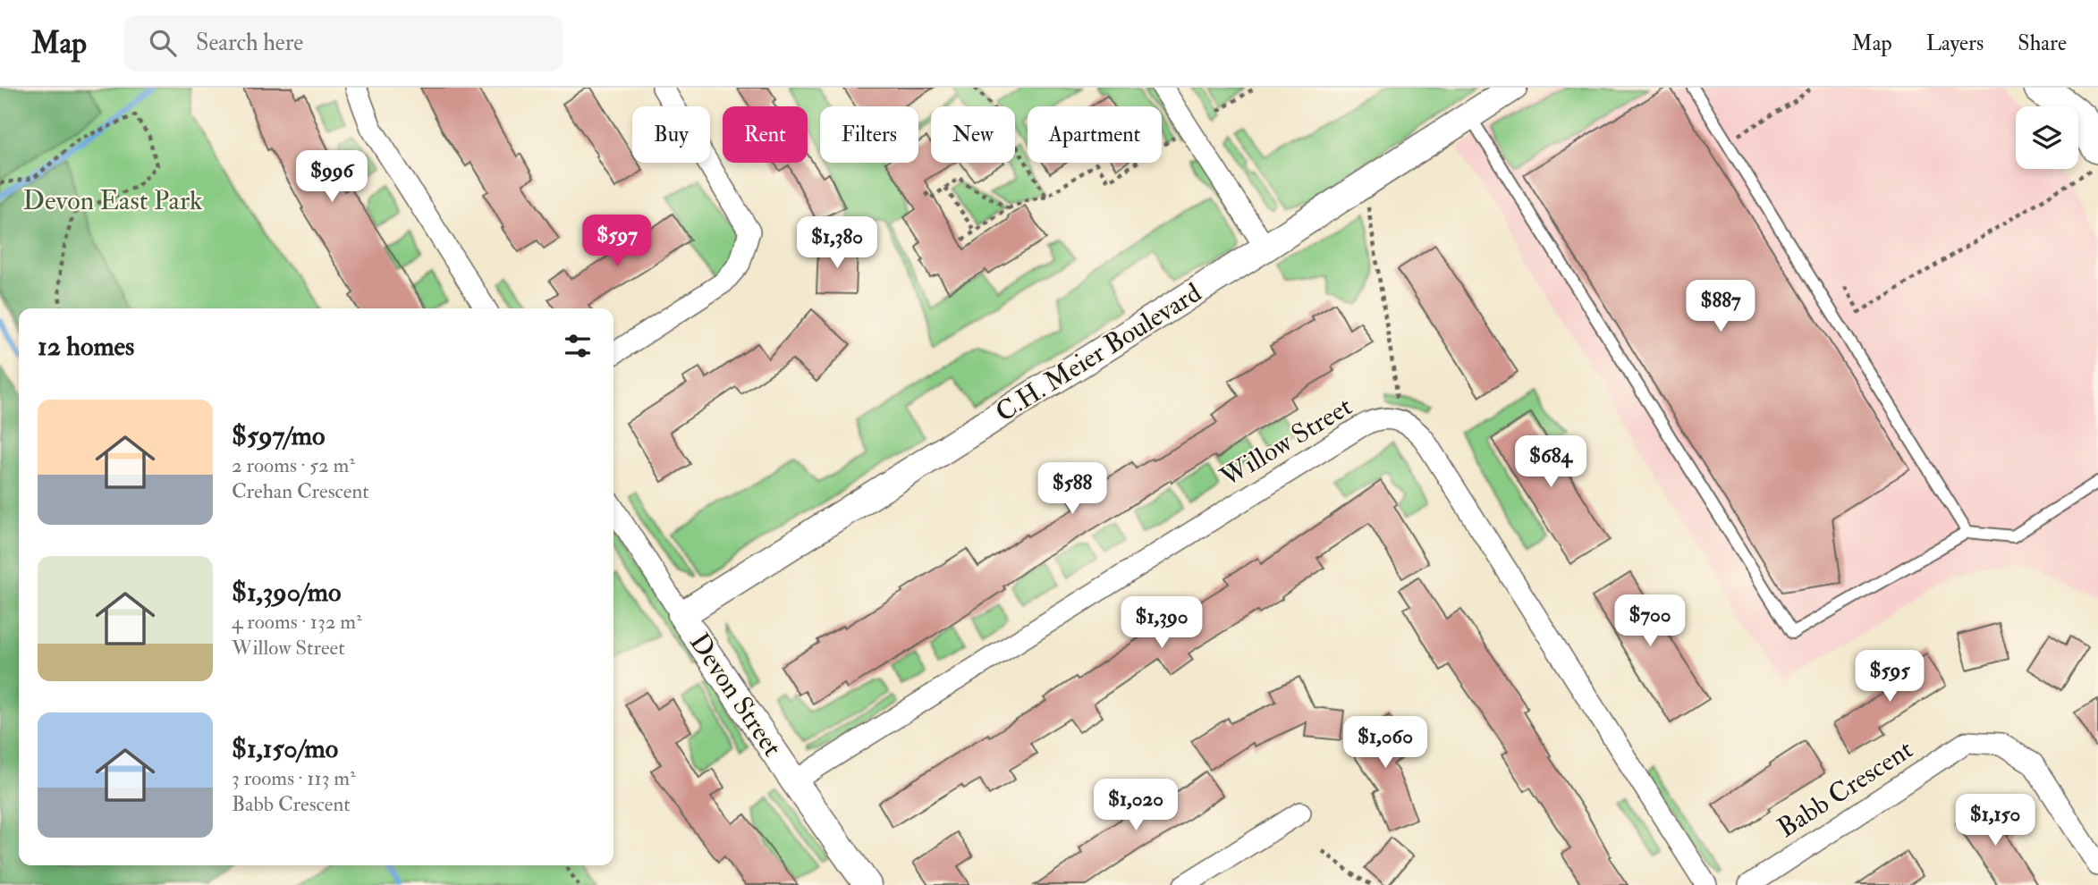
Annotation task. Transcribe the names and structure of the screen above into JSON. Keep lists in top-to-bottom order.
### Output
{
  "streets": {
    "street": [
      "C.H. Meier Boulevard",
      "Willow Street",
      "Devon Street",
      "Babb Crescent"
    ]
  },
  "crossings": [
    ["C.H. Meier Boulevard", "Devon Street"],
    ["Willow Street", "Devon Street"]
  ],
  "parks": ["Devon East Park"],
  "page": {
    "header": "Map",
    "search": "Search here",
    "nav": ["Map", "Layers", "Share"],
    "chip": [
      "Buy",
      "Rent",
      "Filters",
      "New",
      "Apartment"
    ],
    "price": [
      "$996",
      "$597",
      "$1,380",
      "$887",
      "$684",
      "$588",
      "$700",
      "$1,390",
      "$595",
      "$1,060",
      "$1,020",
      "$1,150"
    ],
    "heading": "12 homes",
    "list": [
      {
        "name": "$597/mo",
        "note": "2 rooms · 52 m² · Crehan Crescent"
      },
      {
        "name": "$1,390/mo",
        "note": "4 rooms · 132 m² · Willow Street"
      },
      {
        "name": "$1,150/mo",
        "note": "3 rooms · 113 m² · Babb Crescent"
      }
    ]
  }
}
